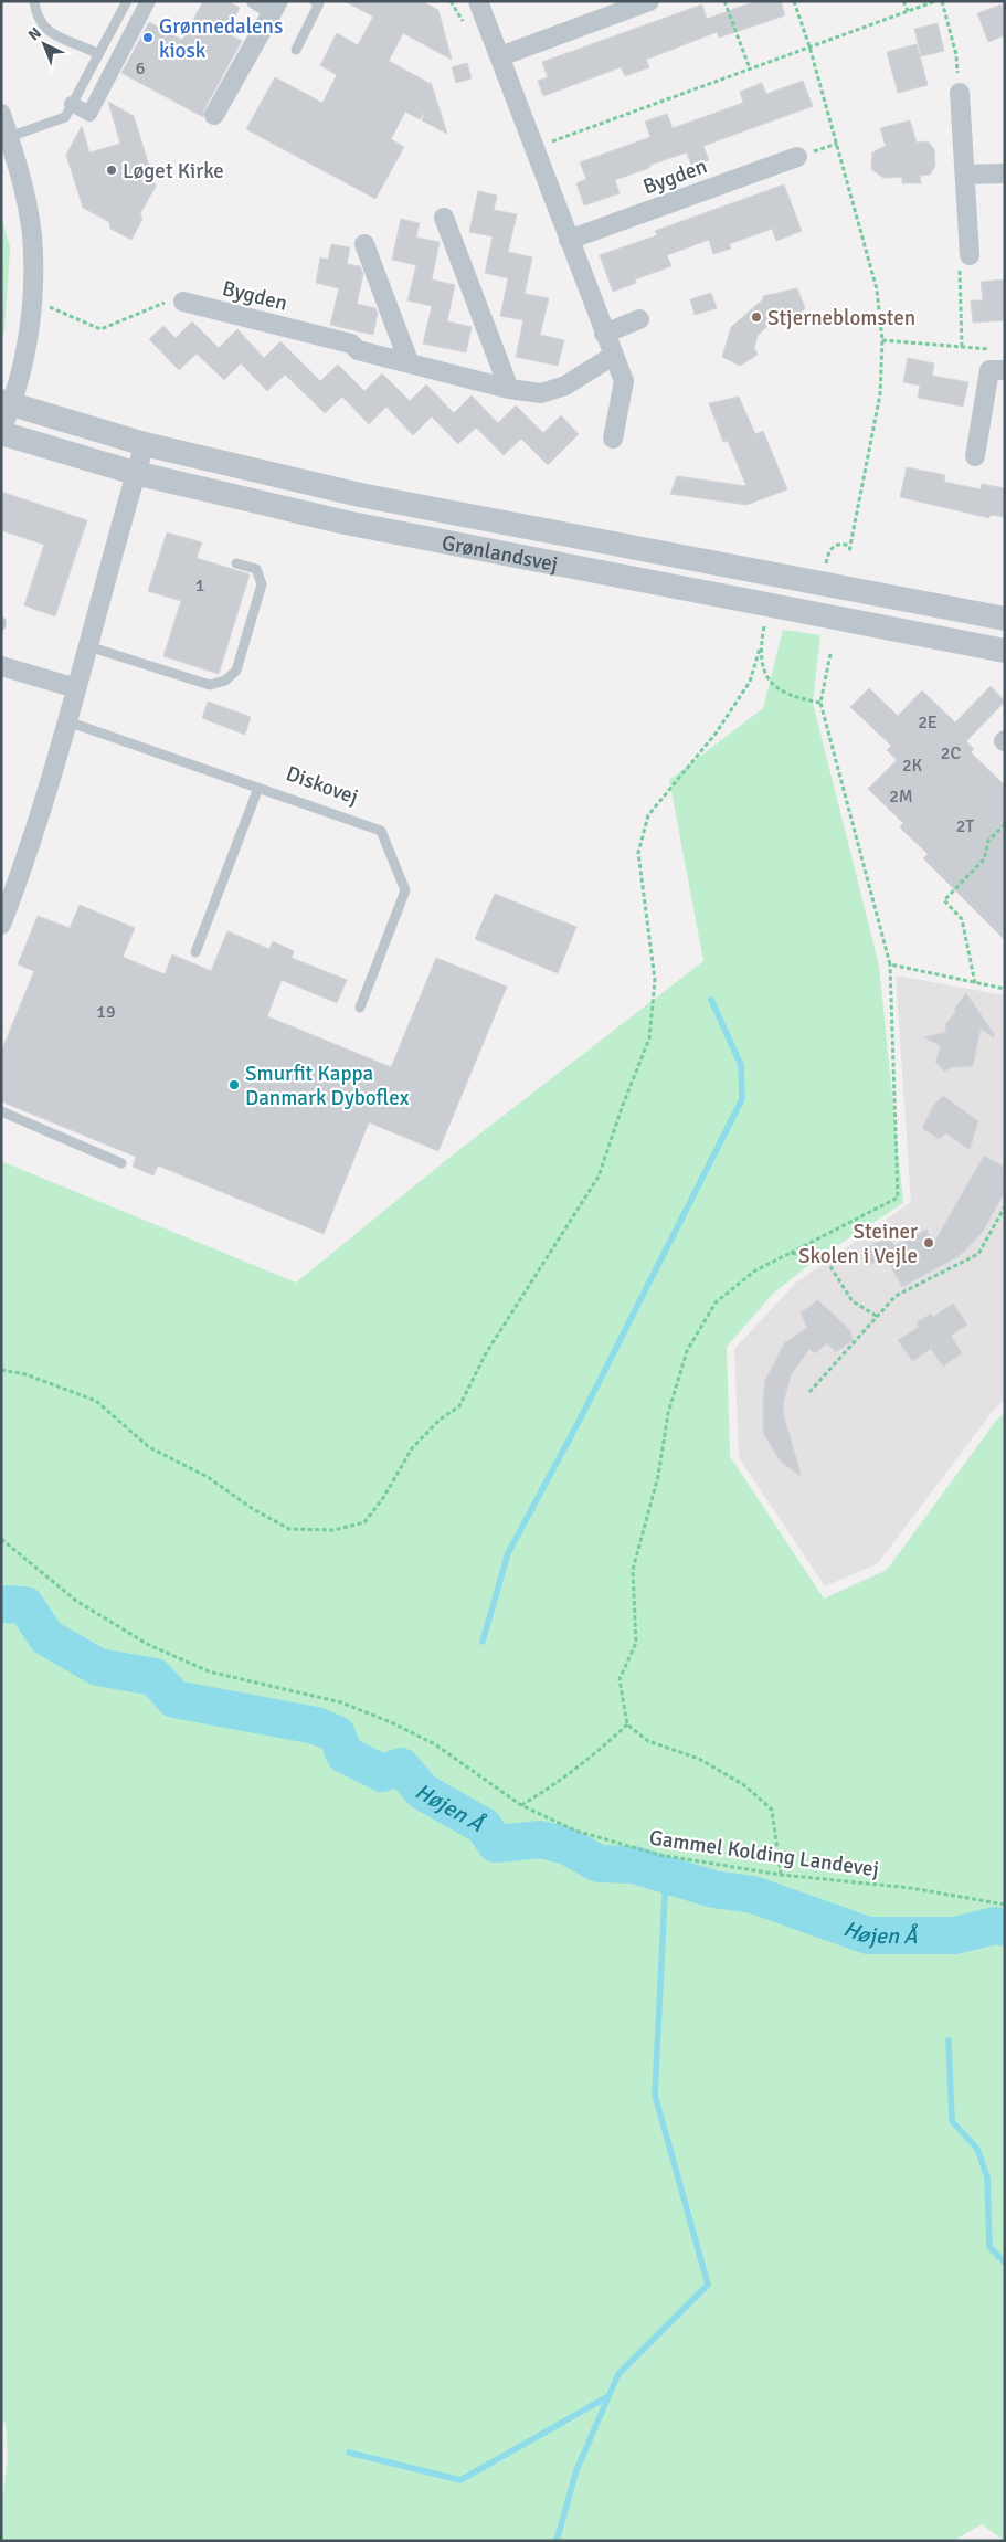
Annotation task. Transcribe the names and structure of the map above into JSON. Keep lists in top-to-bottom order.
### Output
{
  "streets": {
    "street": ["Bygden", "Grønlandsvej"],
    "lane": ["Diskovej"],
    "path": ["Gammel Kolding Landevej"]
  },
  "water": ["Højen Å"],
  "places": [
    "Grønnedalens kiosk",
    "Løget Kirke",
    "Stjerneblomsten",
    "Smurfit Kappa Danmark Dyboflex",
    "Steiner Skolen i Vejle"
  ],
  "house_numbers": [
    "6",
    "1",
    "2E",
    "2C",
    "2K",
    "2M",
    "2T",
    "19"
  ],
  "north": "top left"
}
